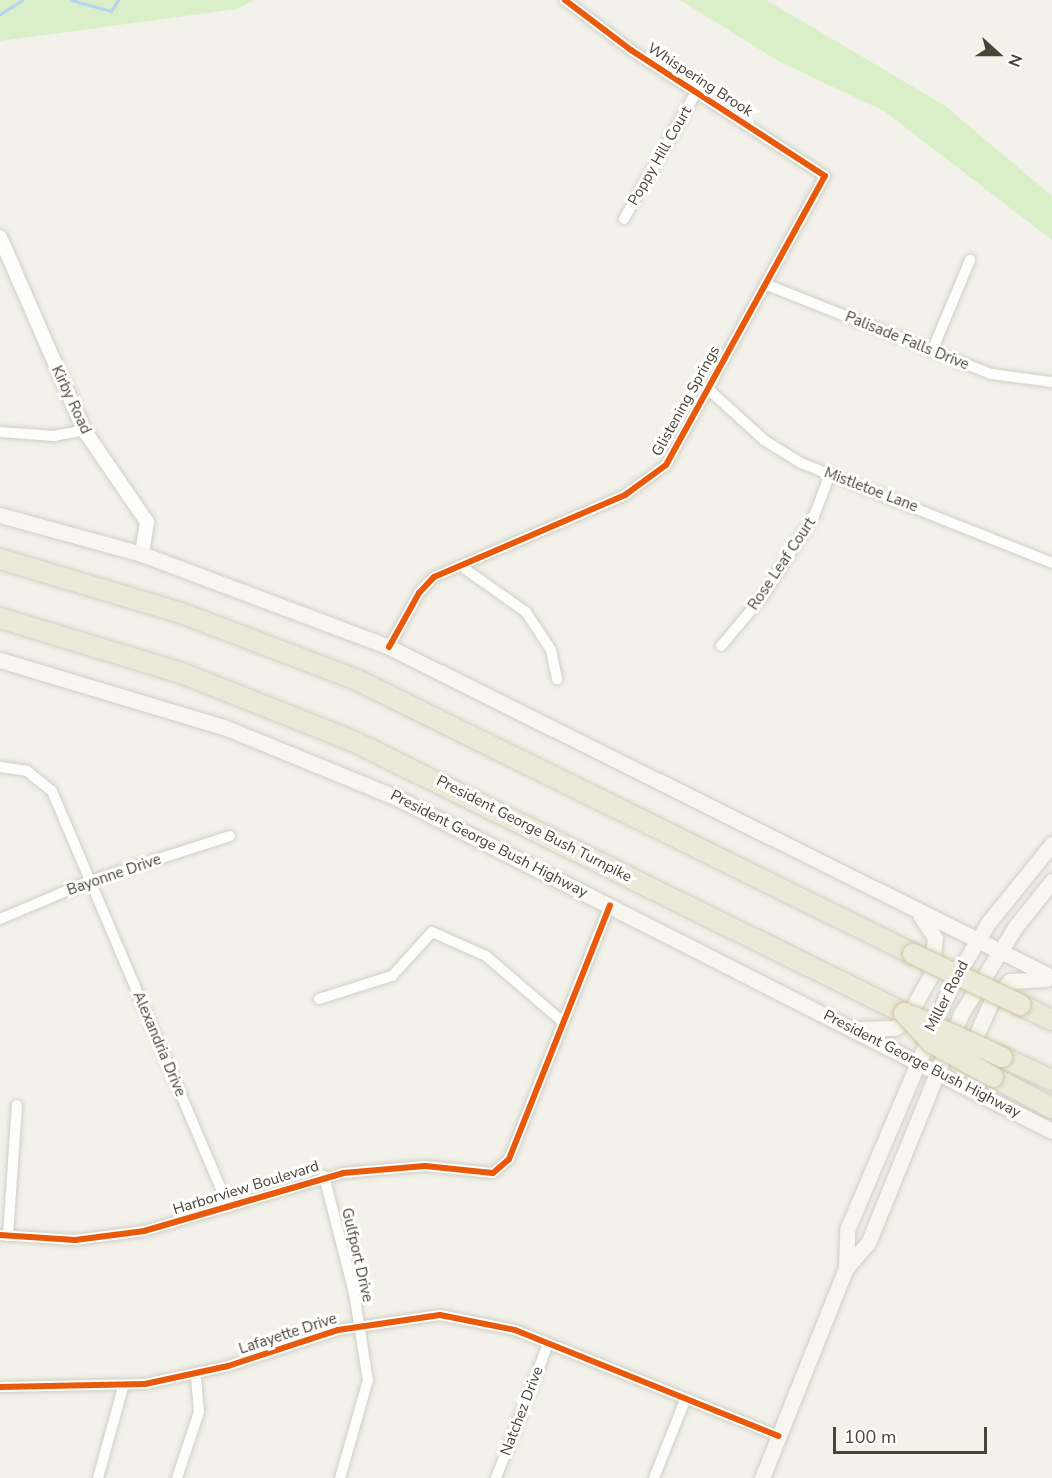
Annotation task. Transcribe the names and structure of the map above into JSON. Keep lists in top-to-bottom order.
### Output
{
  "streets": {
    "highway": ["President George Bush Turnpike"],
    "main road": ["President George Bush Highway", "Miller Road"],
    "street": [
      "Whispering Brook",
      "Poppy Hill Court",
      "Palisade Falls Drive",
      "Kirby Road",
      "Glistening Springs",
      "Mistletoe Lane",
      "Rose Leaf Court",
      "Bayonne Drive",
      "Alexandria Drive",
      "Harborview Boulevard",
      "Gulfport Drive",
      "Lafayette Drive",
      "Natchez Drive"
    ]
  },
  "crossings": [
    ["Whispering Brook", "Poppy Hill Court"],
    ["Whispering Brook", "Glistening Springs"],
    ["Palisade Falls Drive", "Glistening Springs"],
    ["Glistening Springs", "Mistletoe Lane"],
    ["Mistletoe Lane", "Rose Leaf Court"],
    ["President George Bush Highway", "Miller Road"],
    ["President George Bush Highway", "Harborview Boulevard"],
    ["Bayonne Drive", "Alexandria Drive"],
    ["Miller Road", "Lafayette Drive"],
    ["Alexandria Drive", "Harborview Boulevard"],
    ["Harborview Boulevard", "Gulfport Drive"],
    ["Gulfport Drive", "Lafayette Drive"],
    ["Lafayette Drive", "Natchez Drive"]
  ],
  "scale_bar": "100 m",
  "north": "right"
}
